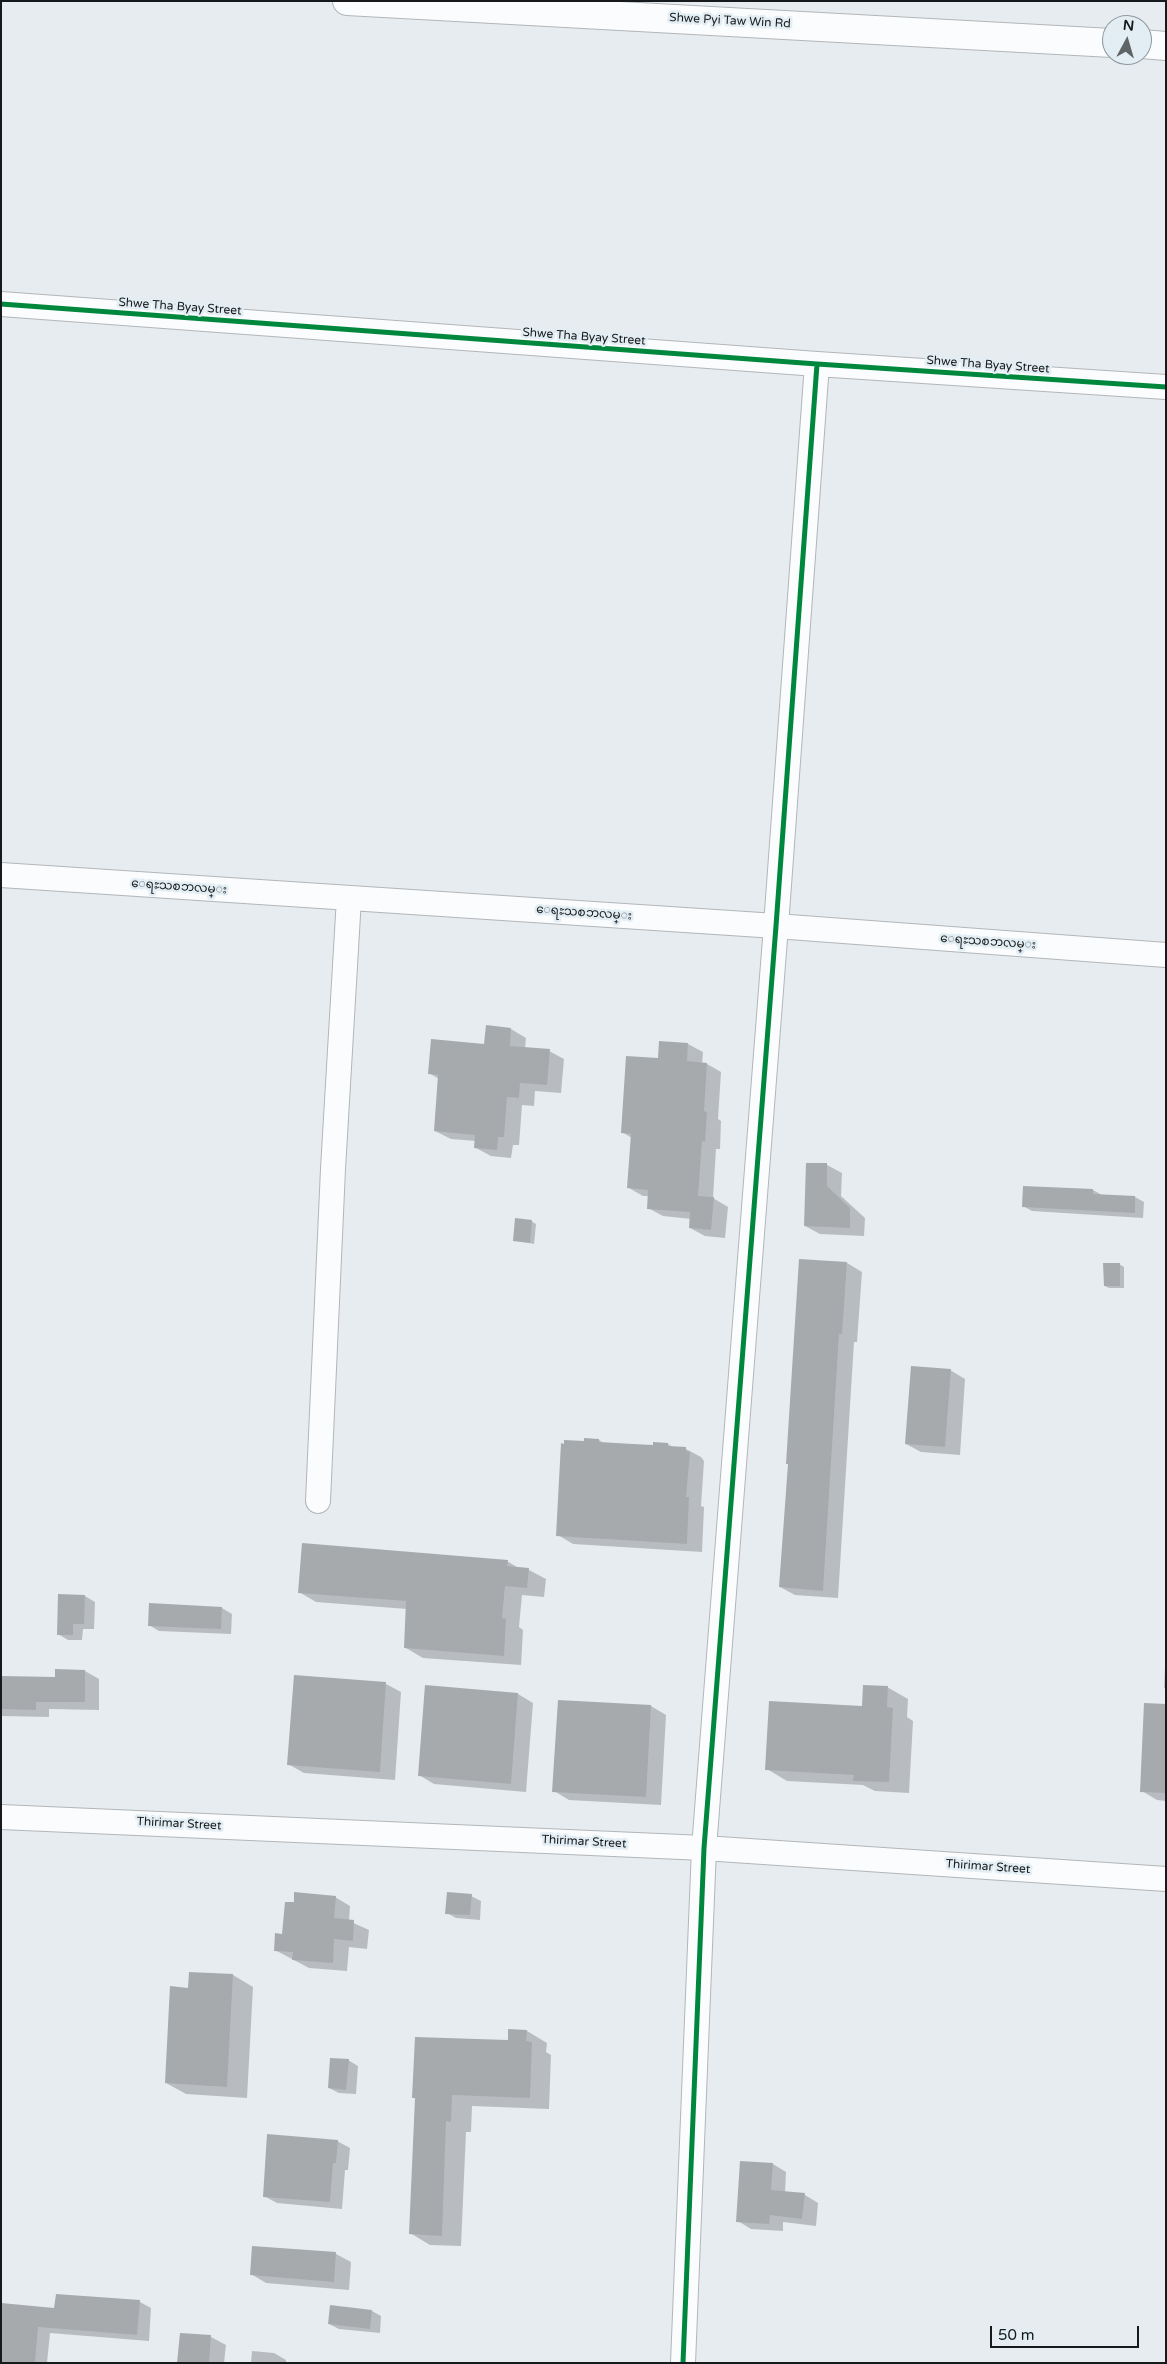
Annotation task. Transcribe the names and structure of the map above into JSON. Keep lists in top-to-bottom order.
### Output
{
  "streets": {
    "main road": ["Shwe Pyi Taw Win Rd"],
    "street": ["Shwe Tha Byay Street", "ေရႊသစၥာလမ္း", "Thirimar Street"]
  },
  "scale_bar": "50 m",
  "north": "top"
}
